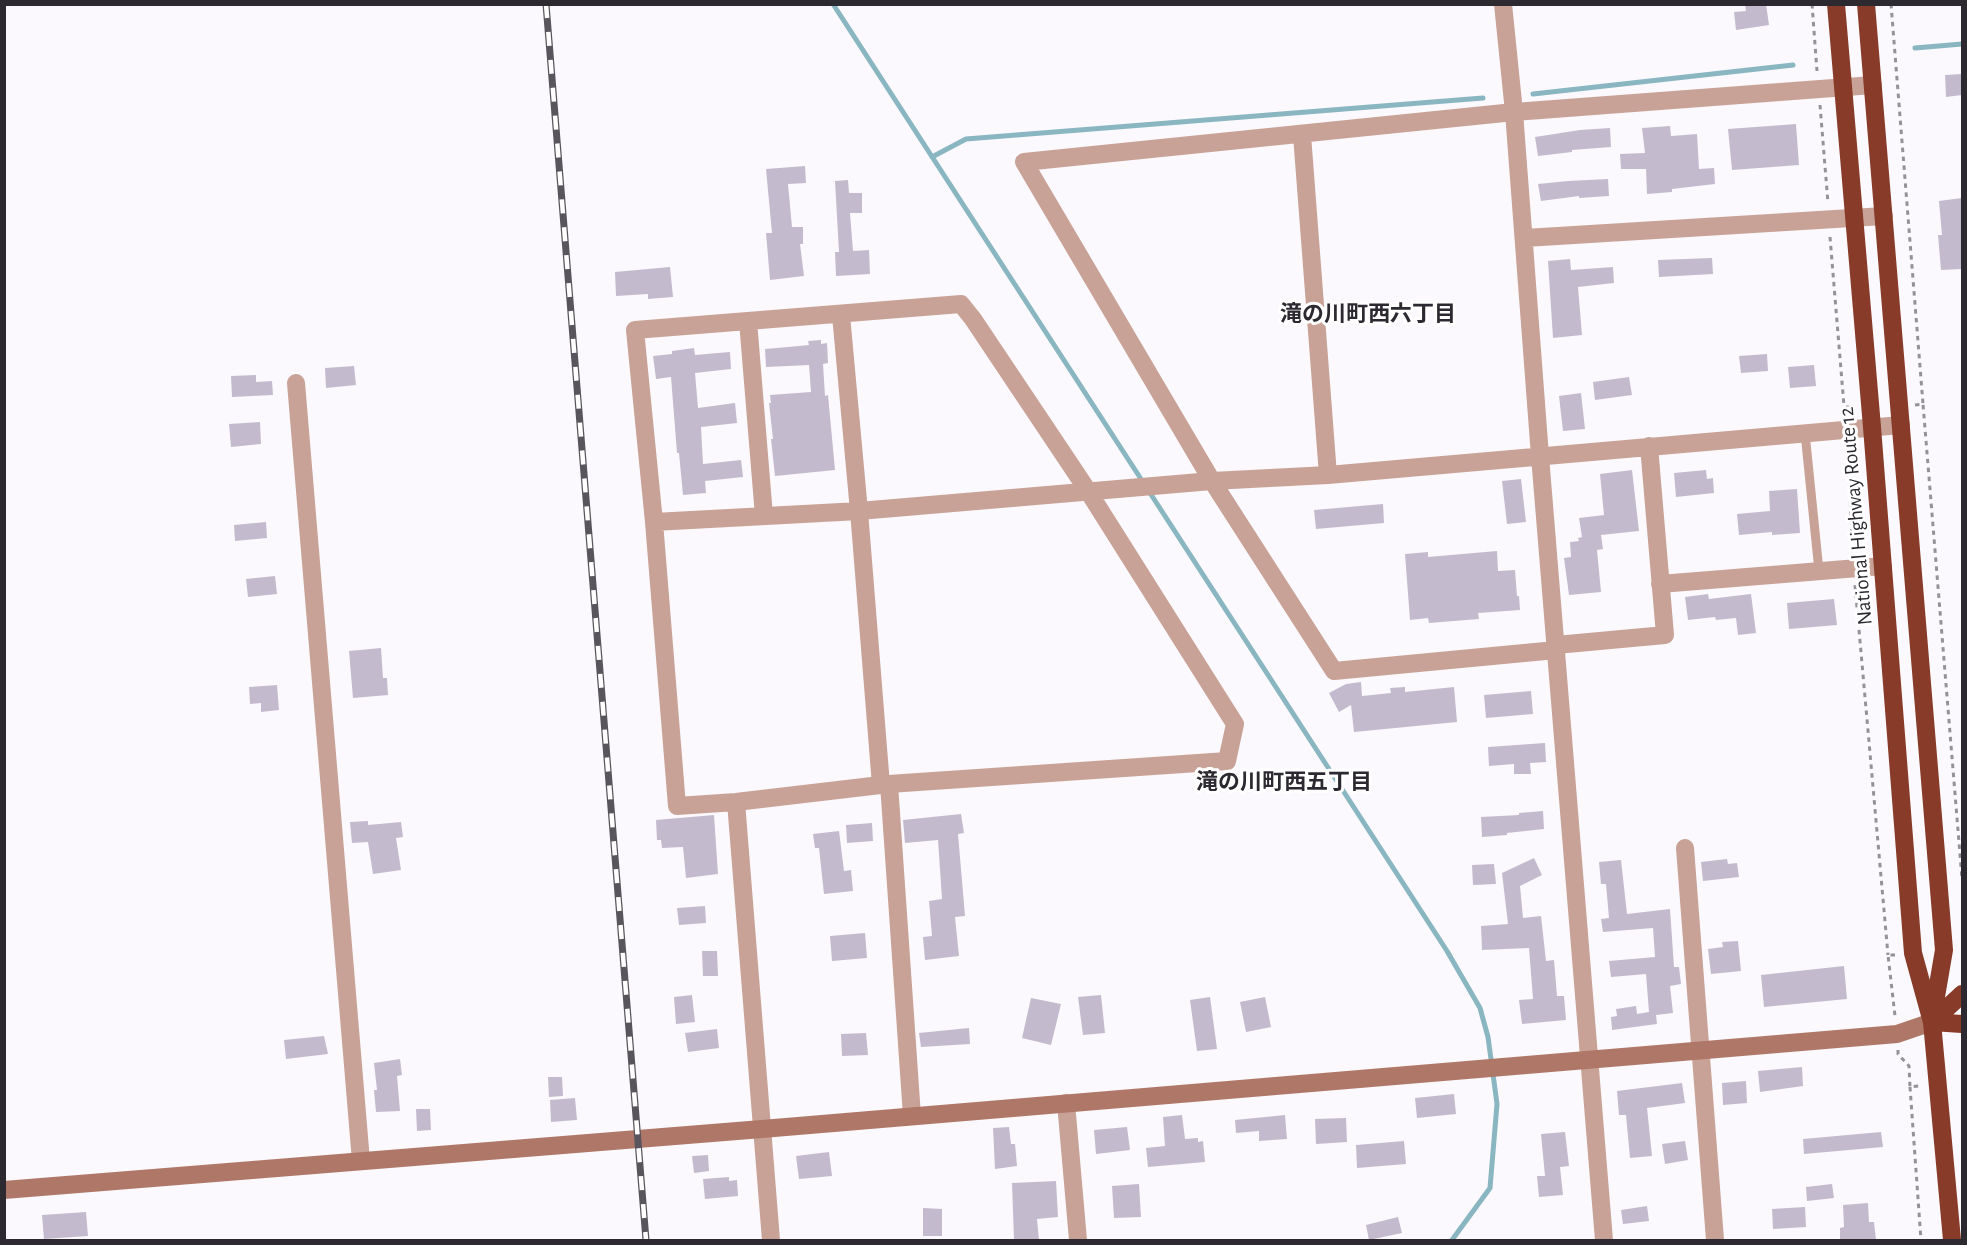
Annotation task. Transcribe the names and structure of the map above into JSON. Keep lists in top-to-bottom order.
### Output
{
  "streets": {
    "highway": ["National Highway Route 12"]
  },
  "districts": ["滝の川町西六丁目", "滝の川町西五丁目"]
}
